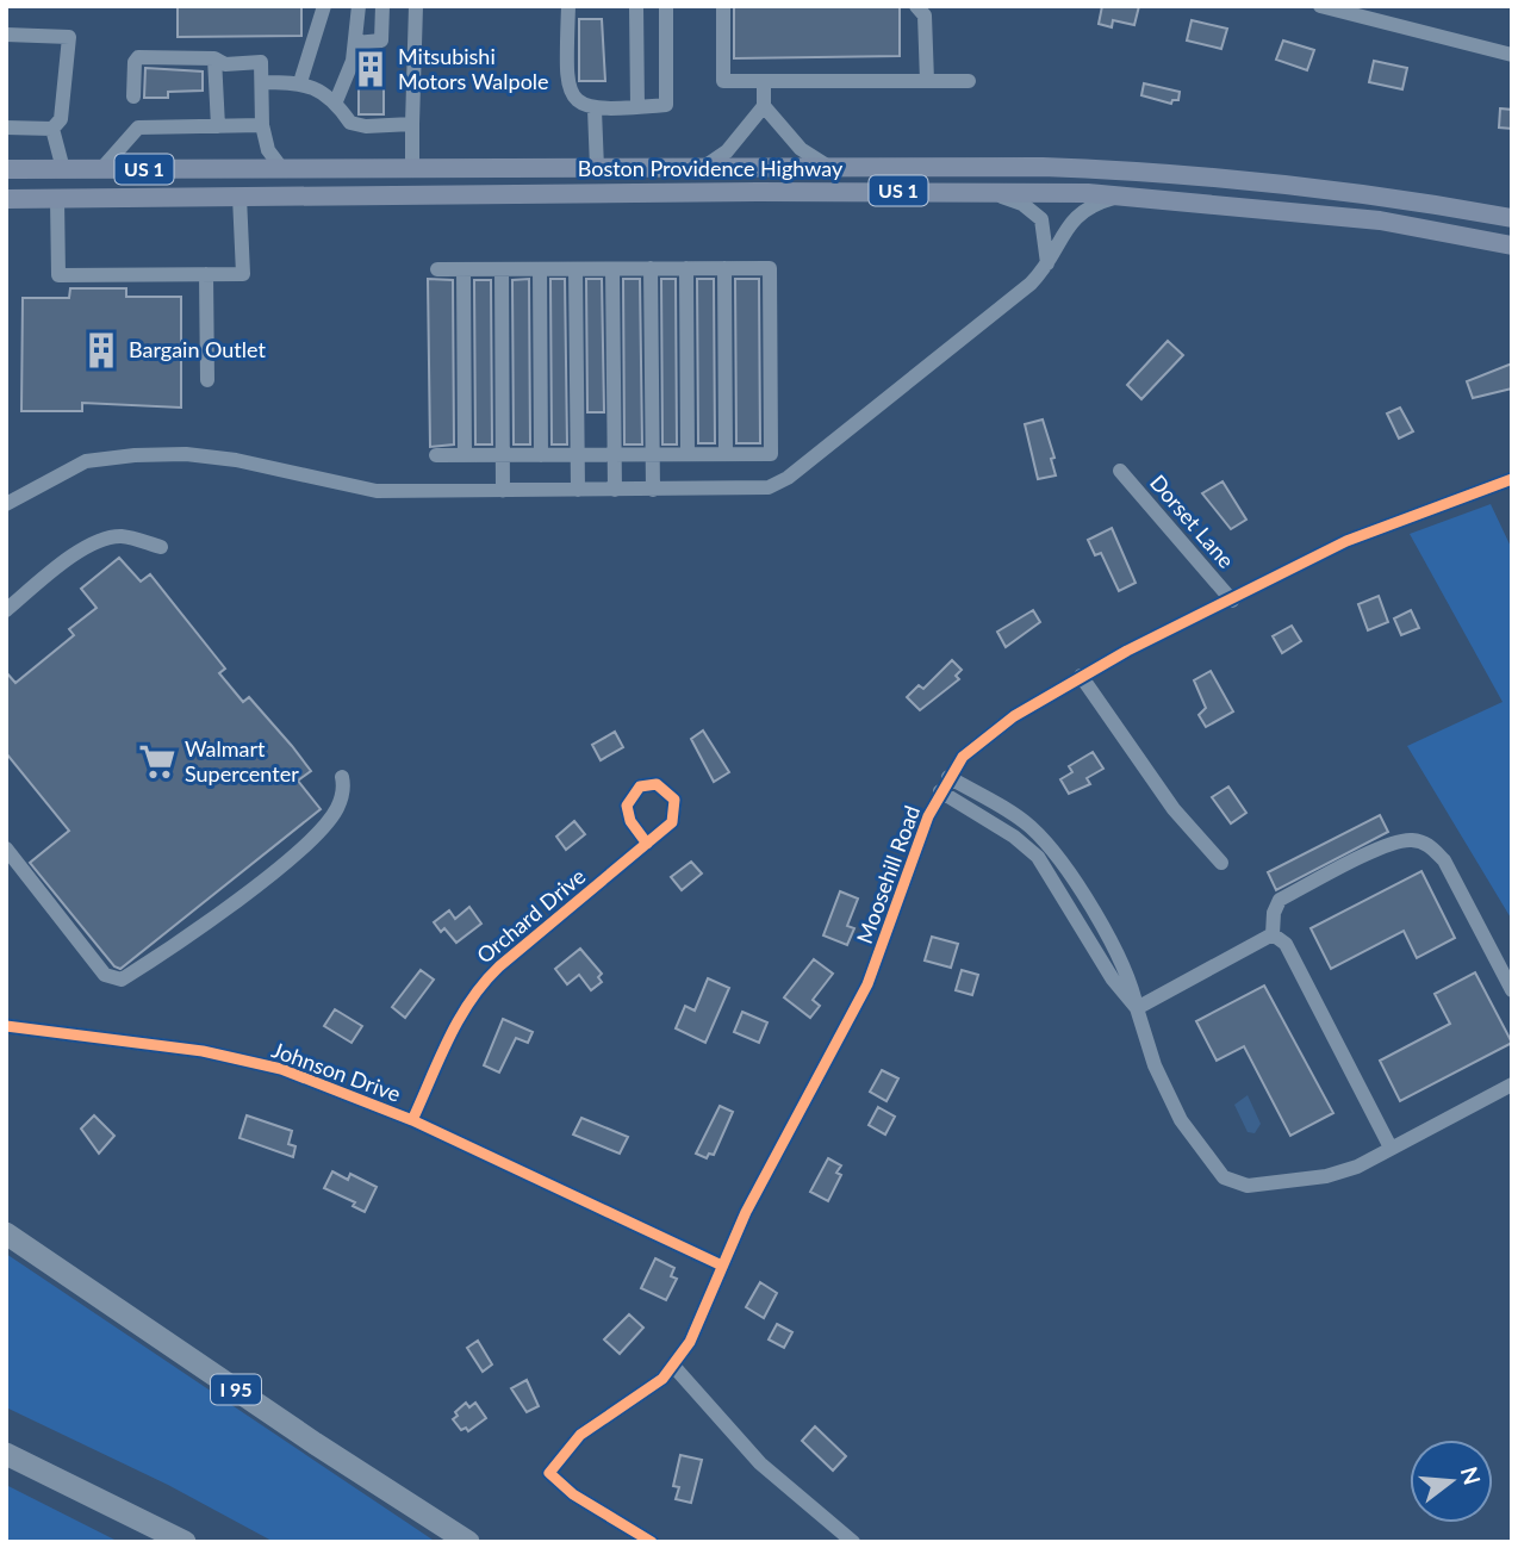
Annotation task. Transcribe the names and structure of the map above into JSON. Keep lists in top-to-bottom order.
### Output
{
  "streets": {
    "highway": ["I 95"],
    "main road": ["US 1", "Boston Providence Highway"],
    "street": [
      "Dorset Lane",
      "Moosehill Road",
      "Orchard Drive",
      "Johnson Drive"
    ]
  },
  "crossings": [
    ["Dorset Lane", "Moosehill Road"],
    ["Moosehill Road", "Johnson Drive"],
    ["Orchard Drive", "Johnson Drive"]
  ],
  "places": {
    "building": ["Mitsubishi Motors Walpole", "Bargain Outlet"],
    "supermarket": ["Walmart Supercenter"]
  },
  "north": "right"
}
